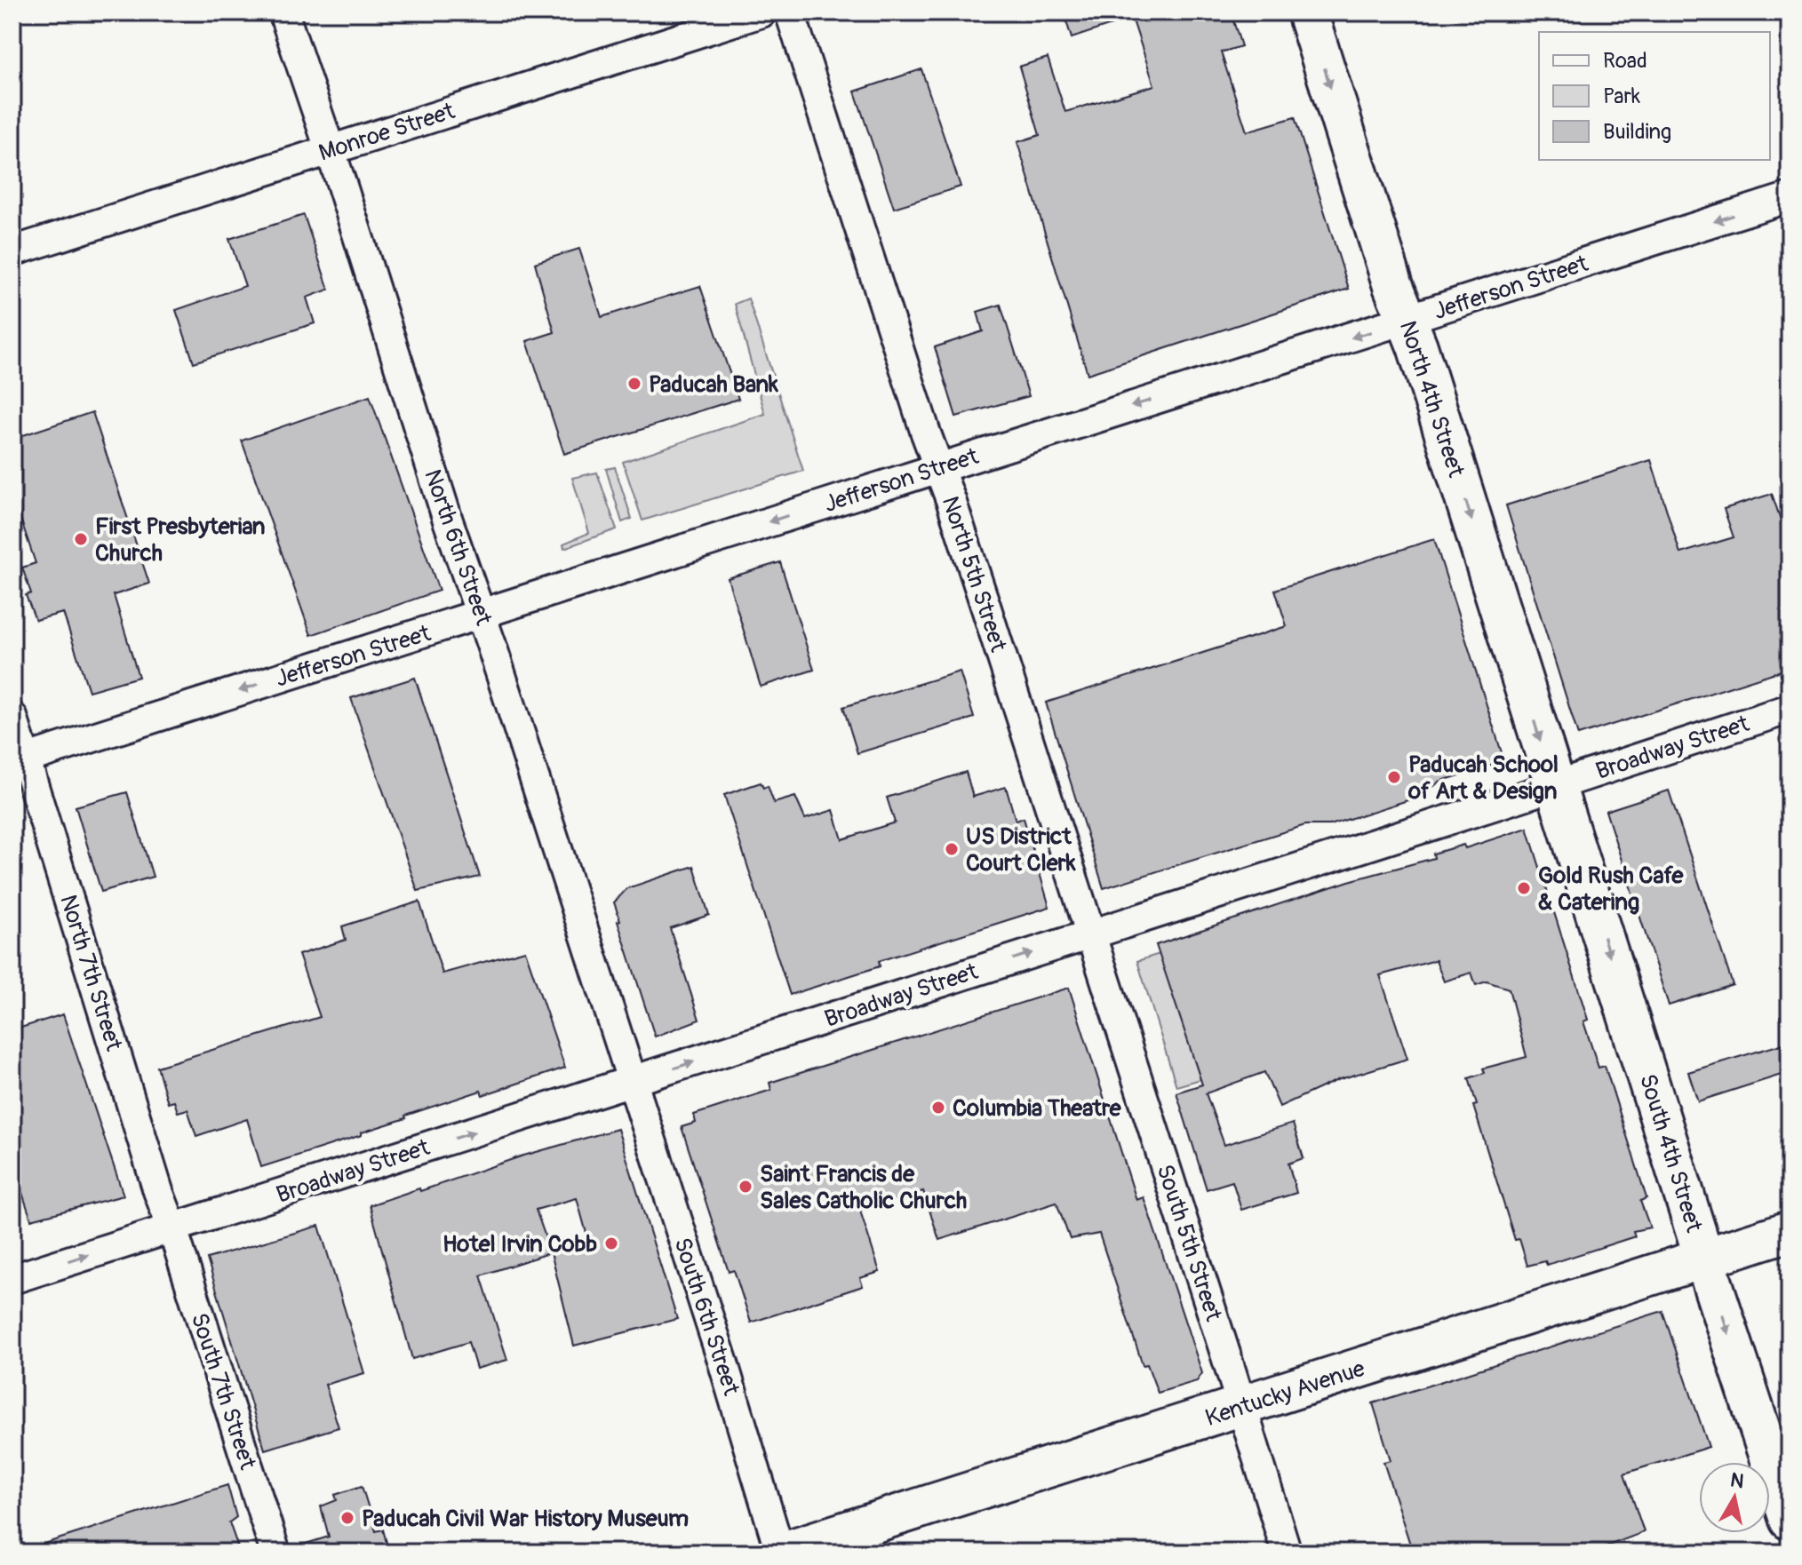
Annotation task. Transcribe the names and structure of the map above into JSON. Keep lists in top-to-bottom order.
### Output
{
  "streets": {
    "main road": ["North 4th Street", "South 4th Street", "Kentucky Avenue"],
    "street": [
      "Monroe Street",
      "Jefferson Street",
      "North 6th Street",
      "North 5th Street",
      "Broadway Street",
      "North 7th Street",
      "South 5th Street",
      "South 6th Street",
      "South 7th Street"
    ]
  },
  "crossings": [
    ["Monroe Street", "North 6th Street"],
    ["Jefferson Street", "North 4th Street"],
    ["Jefferson Street", "North 6th Street"],
    ["Jefferson Street", "North 5th Street"],
    ["Jefferson Street", "North 7th Street"],
    ["North 4th Street", "Broadway Street"],
    ["North 4th Street", "South 4th Street"],
    ["North 6th Street", "Broadway Street"],
    ["North 6th Street", "South 6th Street"],
    ["North 5th Street", "Broadway Street"],
    ["North 5th Street", "South 5th Street"],
    ["Broadway Street", "North 7th Street"],
    ["Broadway Street", "South 4th Street"],
    ["Broadway Street", "South 5th Street"],
    ["Broadway Street", "South 6th Street"],
    ["Broadway Street", "South 7th Street"],
    ["North 7th Street", "South 7th Street"],
    ["South 4th Street", "Kentucky Avenue"],
    ["South 5th Street", "Kentucky Avenue"],
    ["South 6th Street", "Kentucky Avenue"]
  ],
  "one_way": [
    "Jefferson Street",
    "North 4th Street",
    "Broadway Street",
    "South 4th Street"
  ],
  "places": [
    "Paducah Bank",
    "First Presbyterian Church",
    "Paducah School of Art & Design",
    "US District Court Clerk",
    "Gold Rush Cafe & Catering",
    "Columbia Theatre",
    "Saint Francis de Sales Catholic Church",
    "Hotel Irvin Cobb",
    "Paducah Civil War History Museum"
  ],
  "legend": ["Road", "Park", "Building"],
  "north": "top"
}
